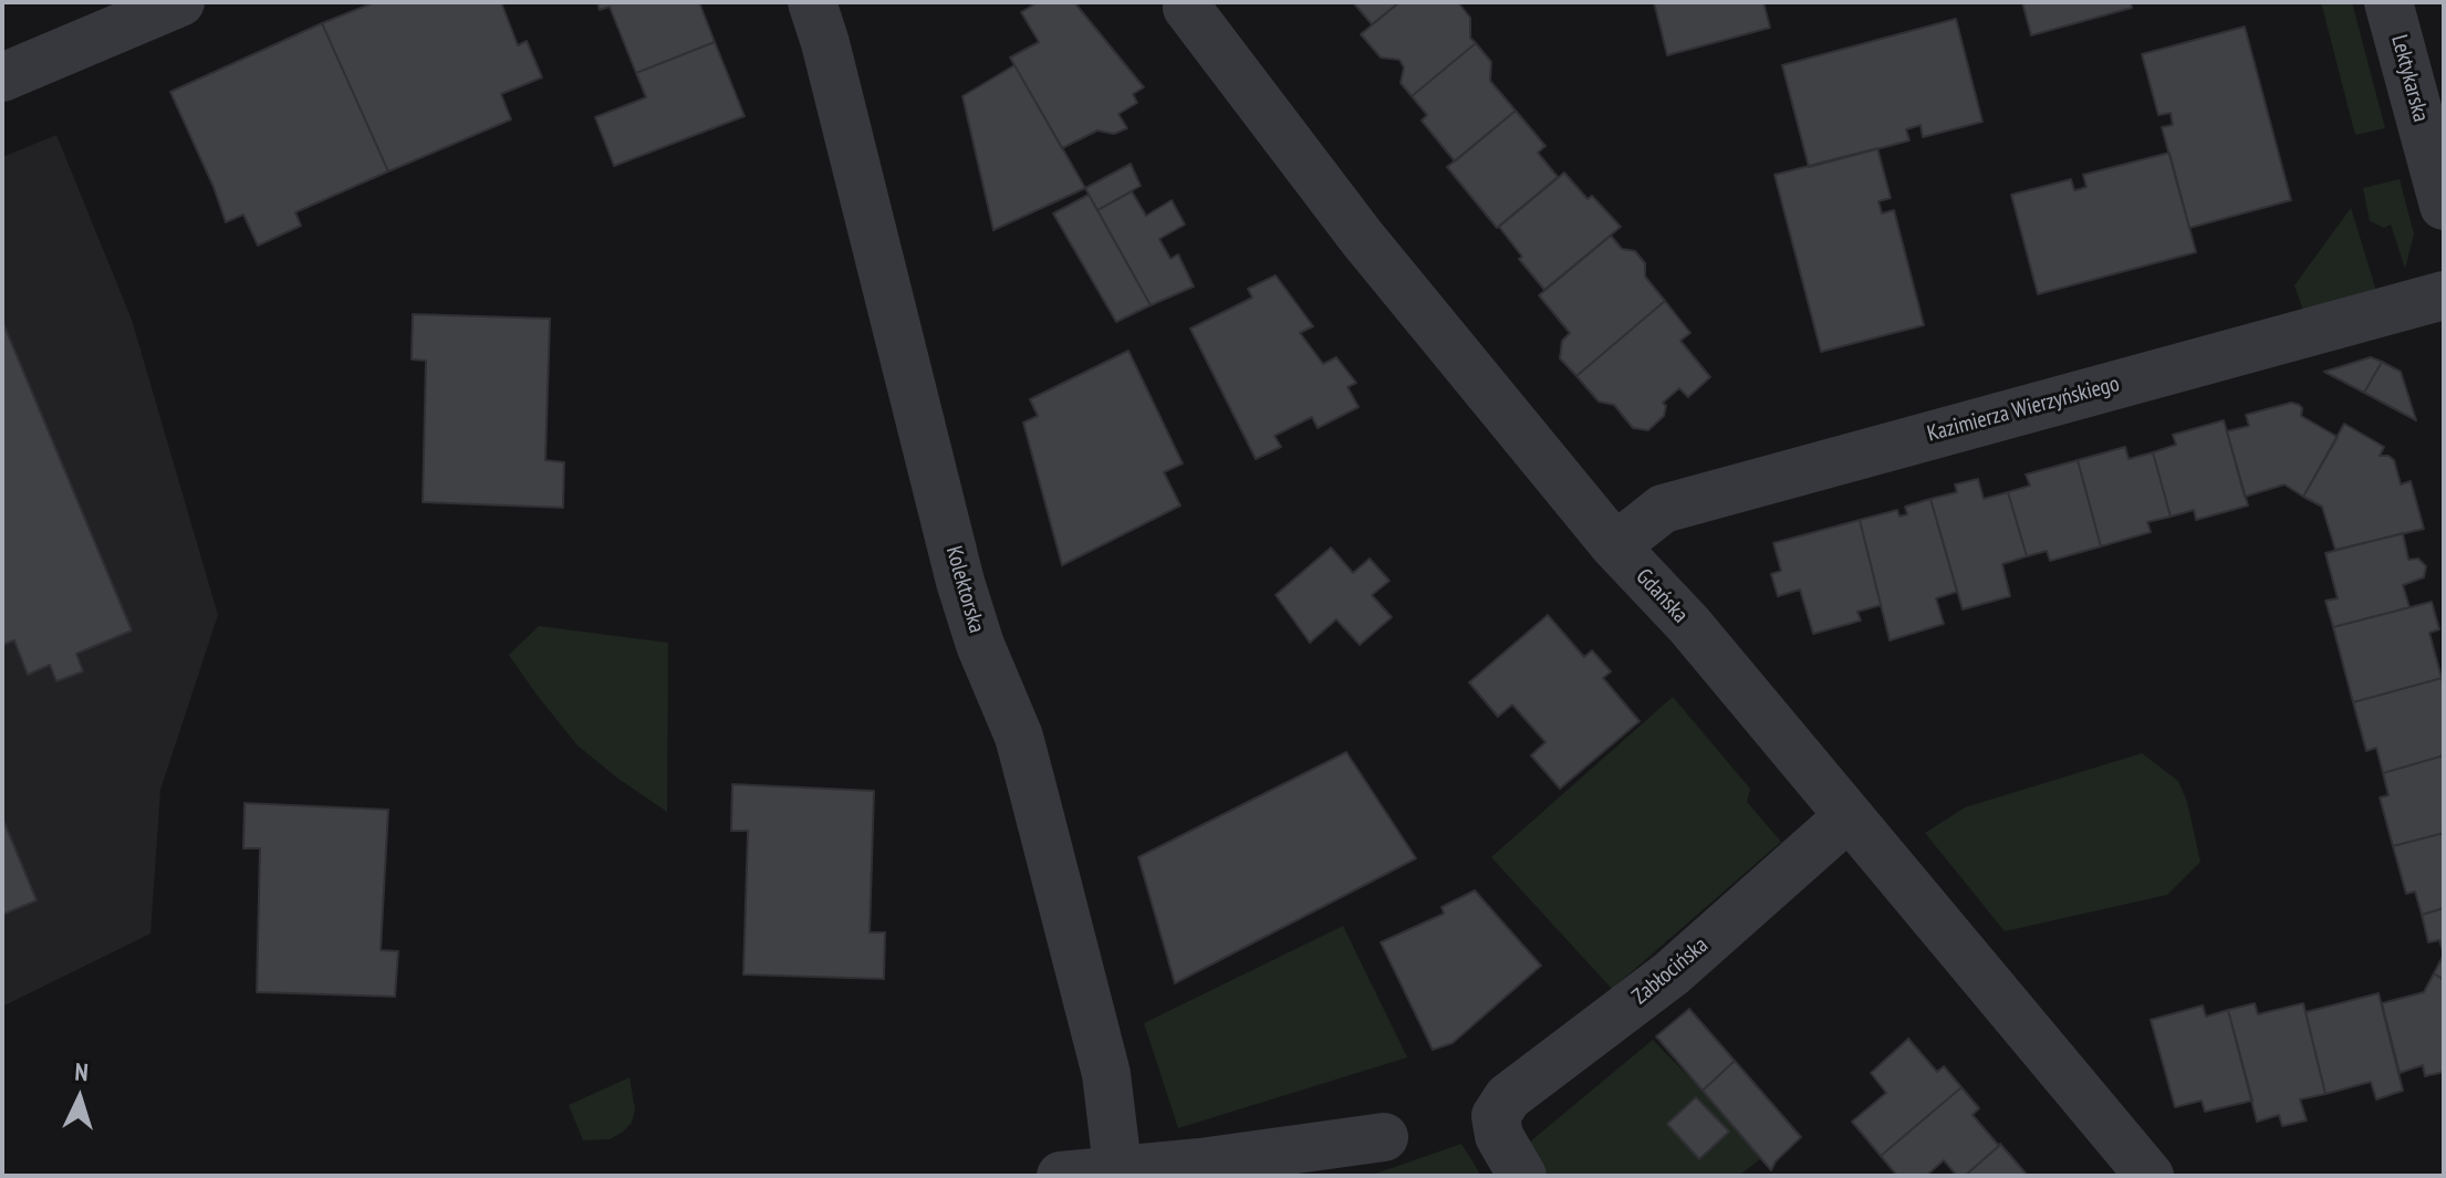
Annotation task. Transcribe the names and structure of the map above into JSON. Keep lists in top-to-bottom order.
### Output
{
  "streets": {
    "street": [
      "Lektykarska",
      "Kazimierza Wierzyńskiego",
      "Kolektorska",
      "Gdańska",
      "Zabłocińska"
    ]
  },
  "crossings": [
    ["Kazimierza Wierzyńskiego", "Gdańska"],
    ["Gdańska", "Zabłocińska"]
  ],
  "north": "top"
}
